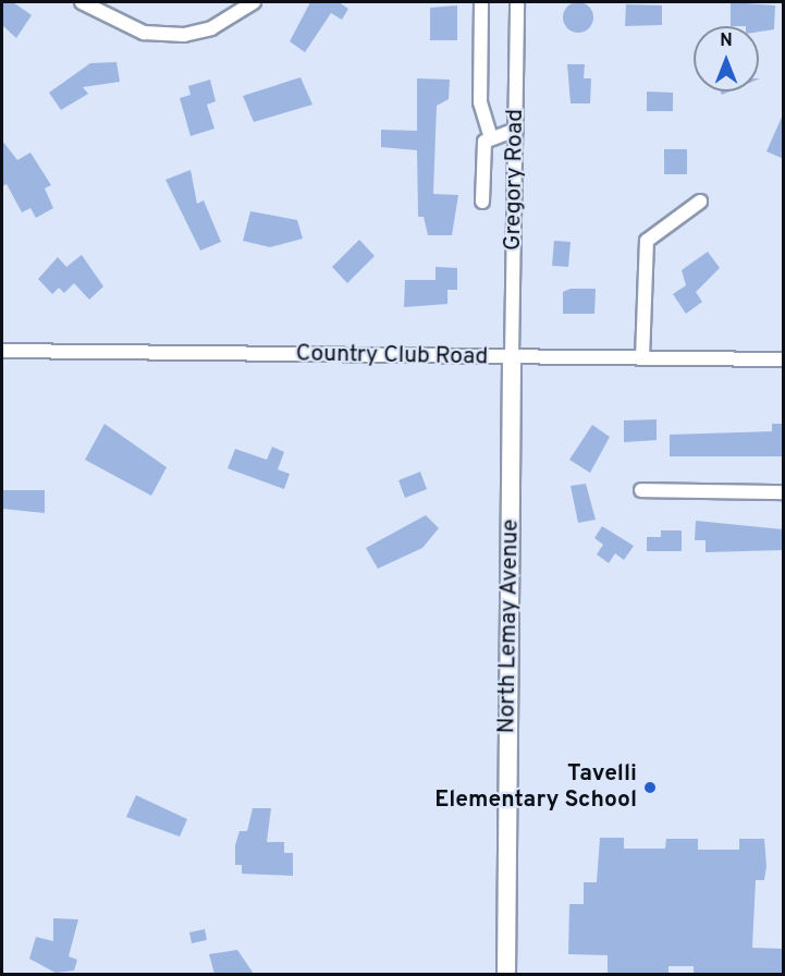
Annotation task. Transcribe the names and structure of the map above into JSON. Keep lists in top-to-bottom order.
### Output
{
  "streets": {
    "main road": ["North Lemay Avenue"],
    "street": ["Gregory Road", "Country Club Road"]
  },
  "crossings": [
    ["Gregory Road", "Country Club Road"],
    ["Gregory Road", "North Lemay Avenue"],
    ["Country Club Road", "North Lemay Avenue"]
  ],
  "places": ["Tavelli Elementary School"],
  "north": "top"
}
